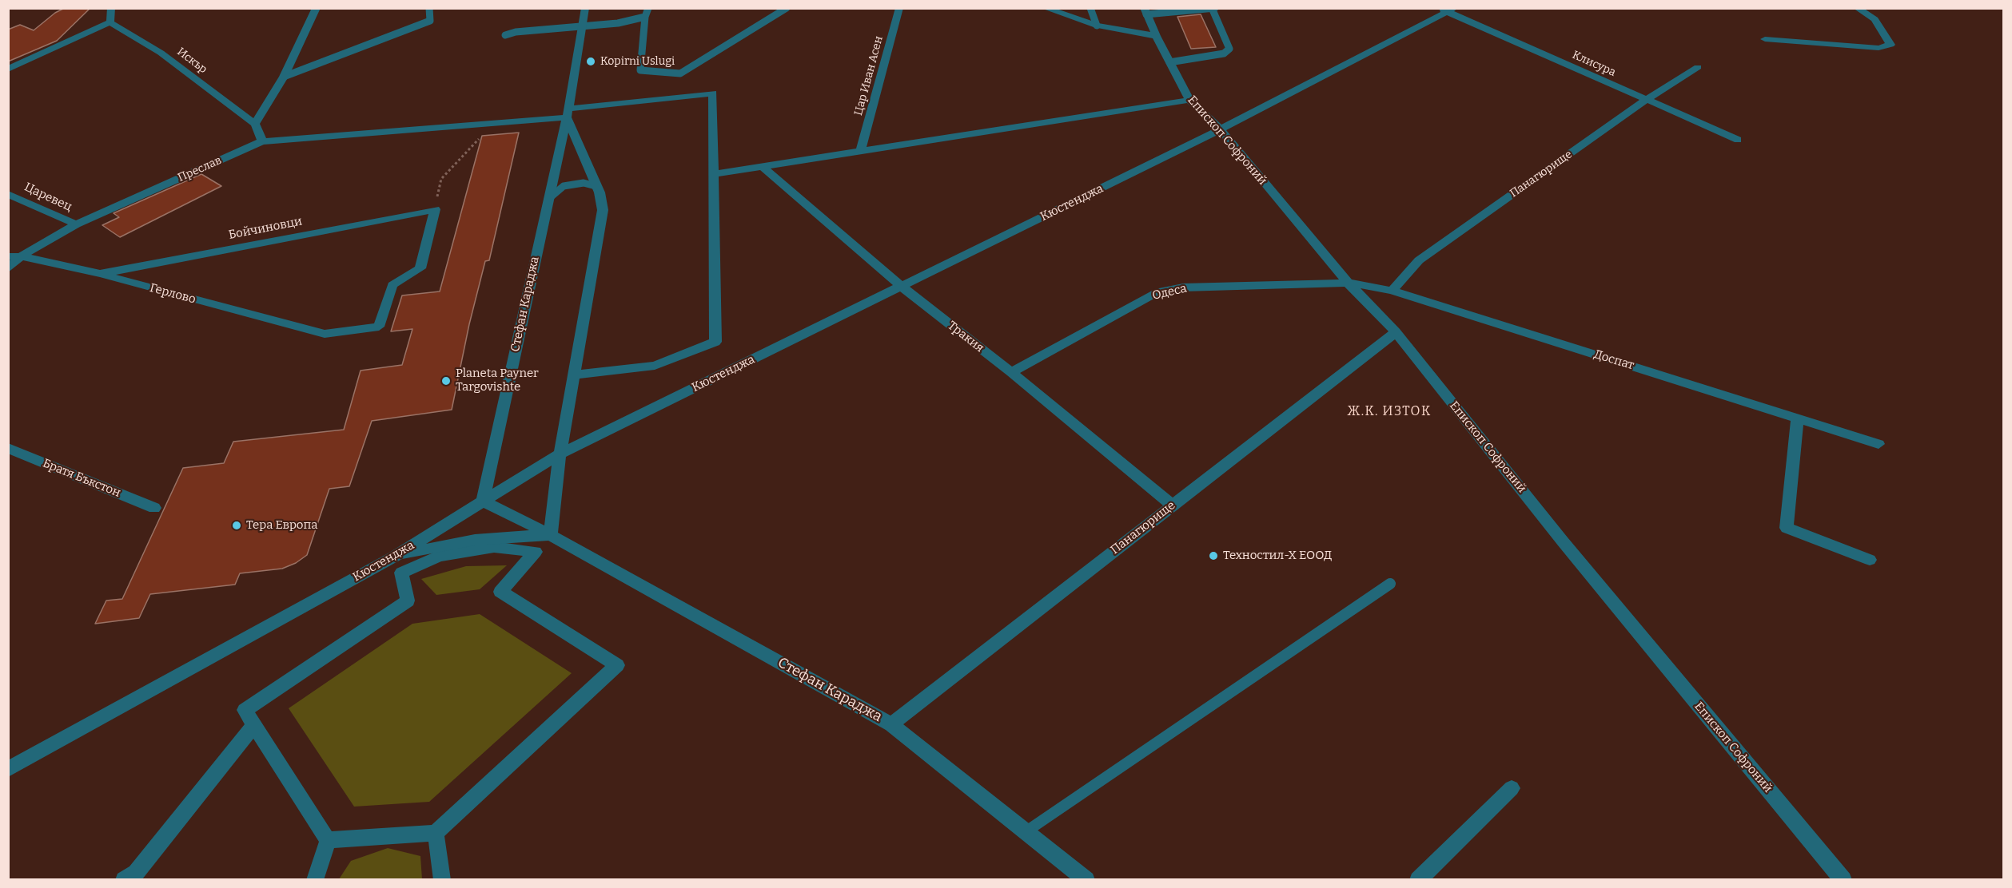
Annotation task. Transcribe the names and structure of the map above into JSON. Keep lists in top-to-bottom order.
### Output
{
  "streets": {
    "street": [
      "Искър",
      "Клисура",
      "Цар Иван Асен",
      "Епископ Софроний",
      "Преслав",
      "Панагюрище",
      "Царевец",
      "Кюстенджа",
      "Бойчиновци",
      "Одеса",
      "Герлово",
      "Стефан Караджа",
      "Тракия",
      "Доспат",
      "Братя Бъкстон"
    ]
  },
  "crossings": [
    ["Клисура", "Панагюрище"],
    ["Клисура", "Кюстенджа"],
    ["Епископ Софроний", "Панагюрище"],
    ["Епископ Софроний", "Кюстенджа"],
    ["Епископ Софроний", "Одеса"],
    ["Епископ Софроний", "Доспат"],
    ["Преслав", "Царевец"],
    ["Преслав", "Герлово"],
    ["Преслав", "Стефан Караджа"],
    ["Панагюрище", "Стефан Караджа"],
    ["Панагюрище", "Тракия"],
    ["Панагюрище", "Доспат"],
    ["Кюстенджа", "Стефан Караджа"],
    ["Кюстенджа", "Тракия"],
    ["Бойчиновци", "Герлово"],
    ["Одеса", "Тракия"],
    ["Одеса", "Доспат"]
  ],
  "districts": ["Ж.К. ИЗТОК"],
  "places": [
    "Kopirni Uslugi",
    "Planeta Payner Targovishte",
    "Тера Европа",
    "Техностил-Х ЕООД"
  ]
}
